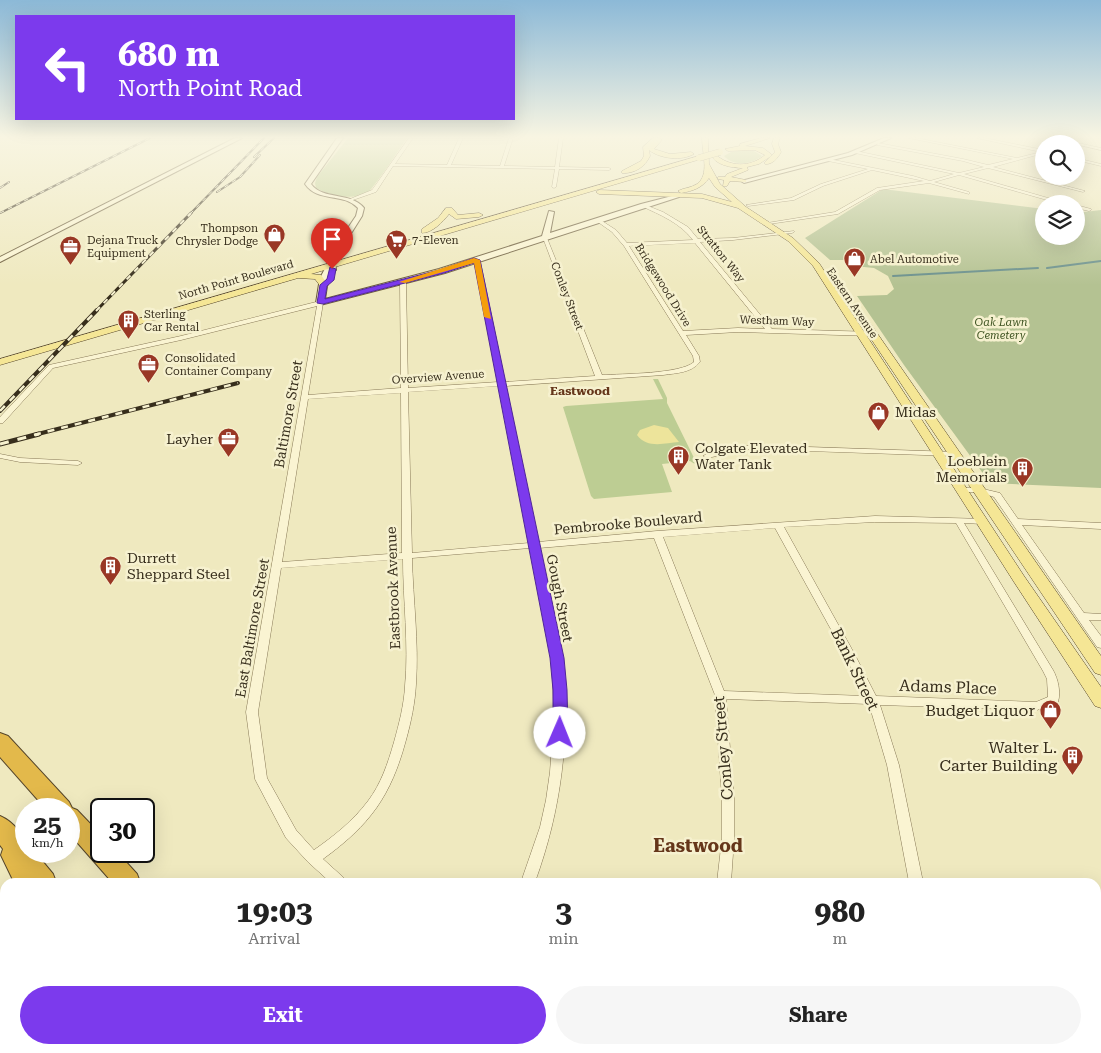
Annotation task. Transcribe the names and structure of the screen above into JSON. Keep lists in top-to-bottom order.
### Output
{
  "streets": {
    "main road": ["North Point Boulevard", "Eastern Avenue"],
    "street": [
      "Stratton Way",
      "Bridgewood Drive",
      "Conley Street",
      "Westham Way",
      "Overview Avenue",
      "Baltimore Street",
      "Pembrooke Boulevard",
      "Eastbrook Avenue",
      "Gough Street",
      "East Baltimore Street",
      "Bank Street",
      "Adams Place"
    ]
  },
  "crossings": [
    ["Stratton Way", "Westham Way"],
    ["North Point Boulevard", "Baltimore Street"],
    ["Bridgewood Drive", "Westham Way"],
    ["Bridgewood Drive", "Overview Avenue"],
    ["Conley Street", "Overview Avenue"],
    ["Conley Street", "Pembrooke Boulevard"],
    ["Conley Street", "Adams Place"],
    ["Eastern Avenue", "Westham Way"],
    ["Eastern Avenue", "Pembrooke Boulevard"],
    ["Overview Avenue", "Baltimore Street"],
    ["Overview Avenue", "Eastbrook Avenue"],
    ["Overview Avenue", "Gough Street"],
    ["Baltimore Street", "East Baltimore Street"],
    ["Pembrooke Boulevard", "Eastbrook Avenue"],
    ["Pembrooke Boulevard", "Gough Street"],
    ["Pembrooke Boulevard", "East Baltimore Street"],
    ["Pembrooke Boulevard", "Bank Street"],
    ["Pembrooke Boulevard", "Adams Place"],
    ["Bank Street", "Adams Place"]
  ],
  "districts": ["Eastwood", "Eastwood"],
  "parks": ["Oak Lawn Cemetery"],
  "places": {
    "shop": [
      "Thompson Chrysler Dodge",
      "Abel Automotive",
      "Midas",
      "Budget Liquor"
    ],
    "supermarket": ["7-Eleven"],
    "office": ["Dejana Truck Equipment", "Consolidated Container Company", "Layher"],
    "building": [
      "Sterling Car Rental",
      "Colgate Elevated Water Tank",
      "Loeblein Memorials",
      "Durrett Sheppard Steel",
      "Walter L. Carter Building"
    ]
  },
  "page": {
    "turn": ["680 m", "North Point Road"],
    "speed": "25 km/h",
    "limit": "30",
    "eta": [
      "19:03",
      "Arrival",
      "3",
      "min",
      "980",
      "m"
    ],
    "buttons": ["Exit", "Share"]
  }
}
